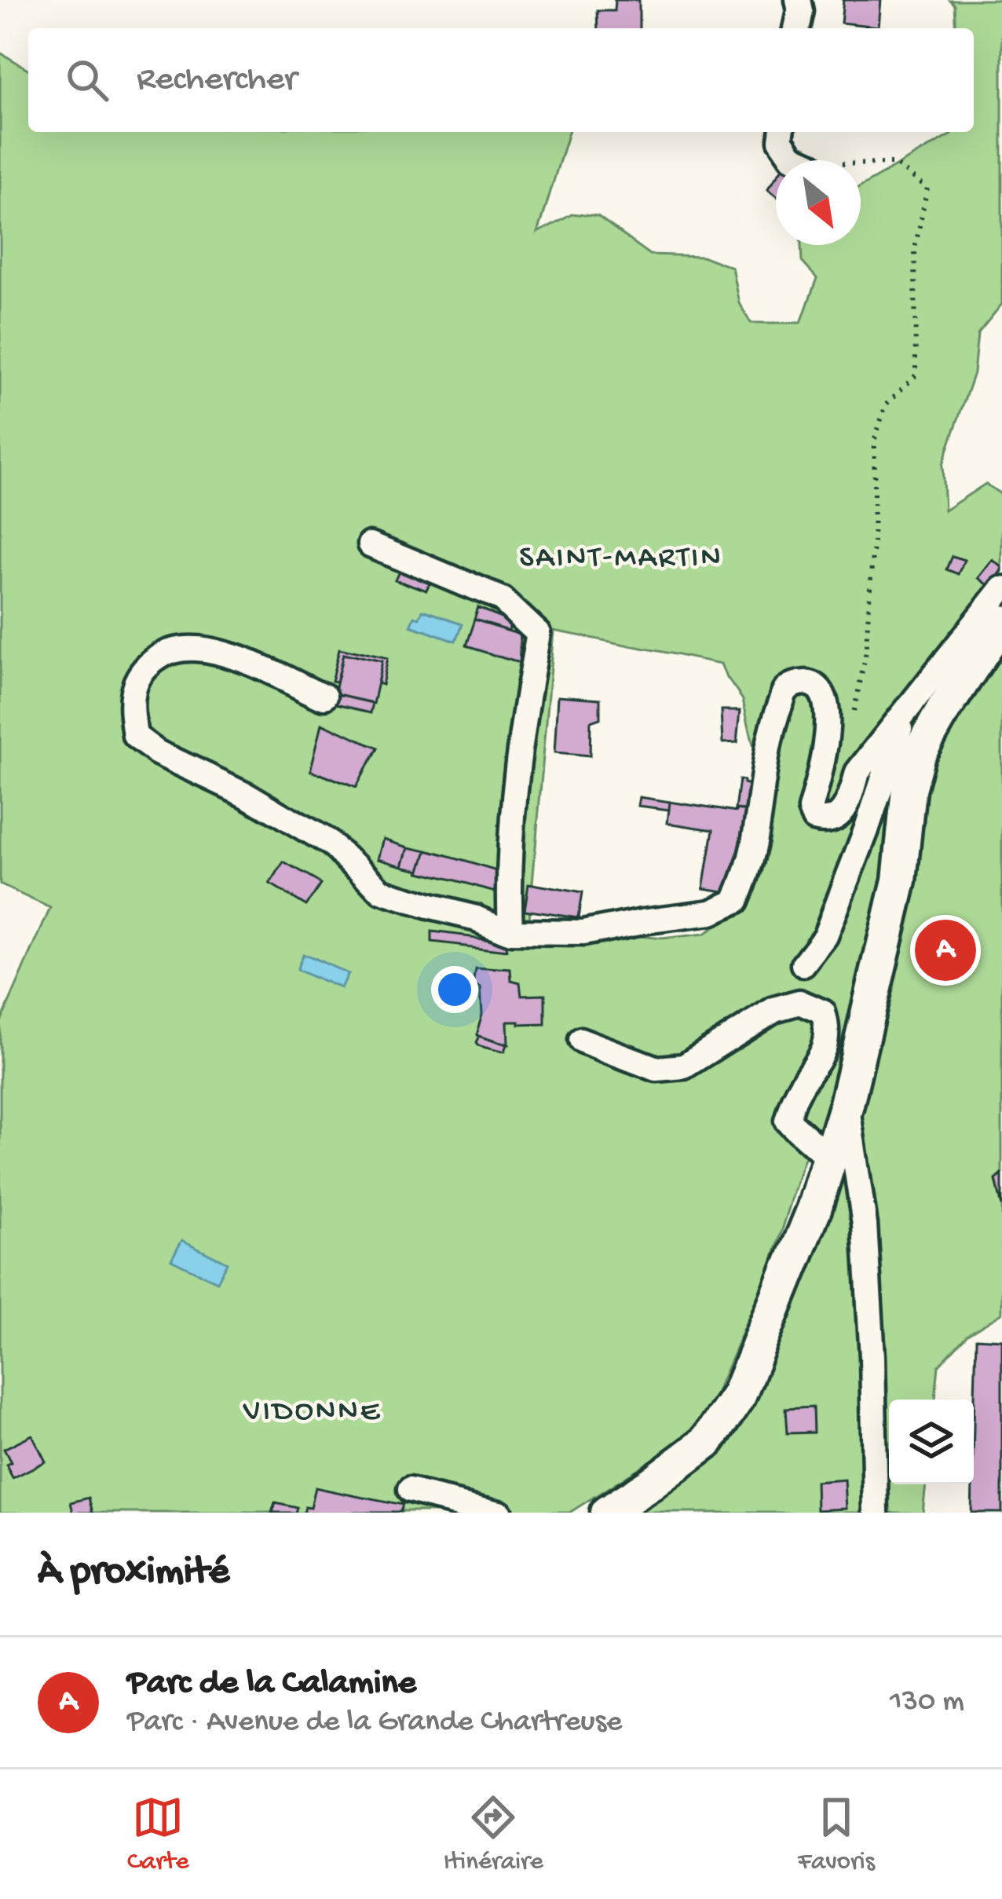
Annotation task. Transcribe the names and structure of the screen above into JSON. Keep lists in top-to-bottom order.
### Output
{
  "districts": ["SAINT-MARTIN", "VIDONNE"],
  "north": "bottom right",
  "page": {
    "search": "Rechercher",
    "pins": "A",
    "heading": "À proximité",
    "list": [
      {
        "mark": "A",
        "name": "Parc de la Calamine",
        "note": "Parc · Avenue de la Grande Chartreuse",
        "value": "130 m"
      }
    ],
    "nav": ["Carte", "Itinéraire", "Favoris"]
  }
}
